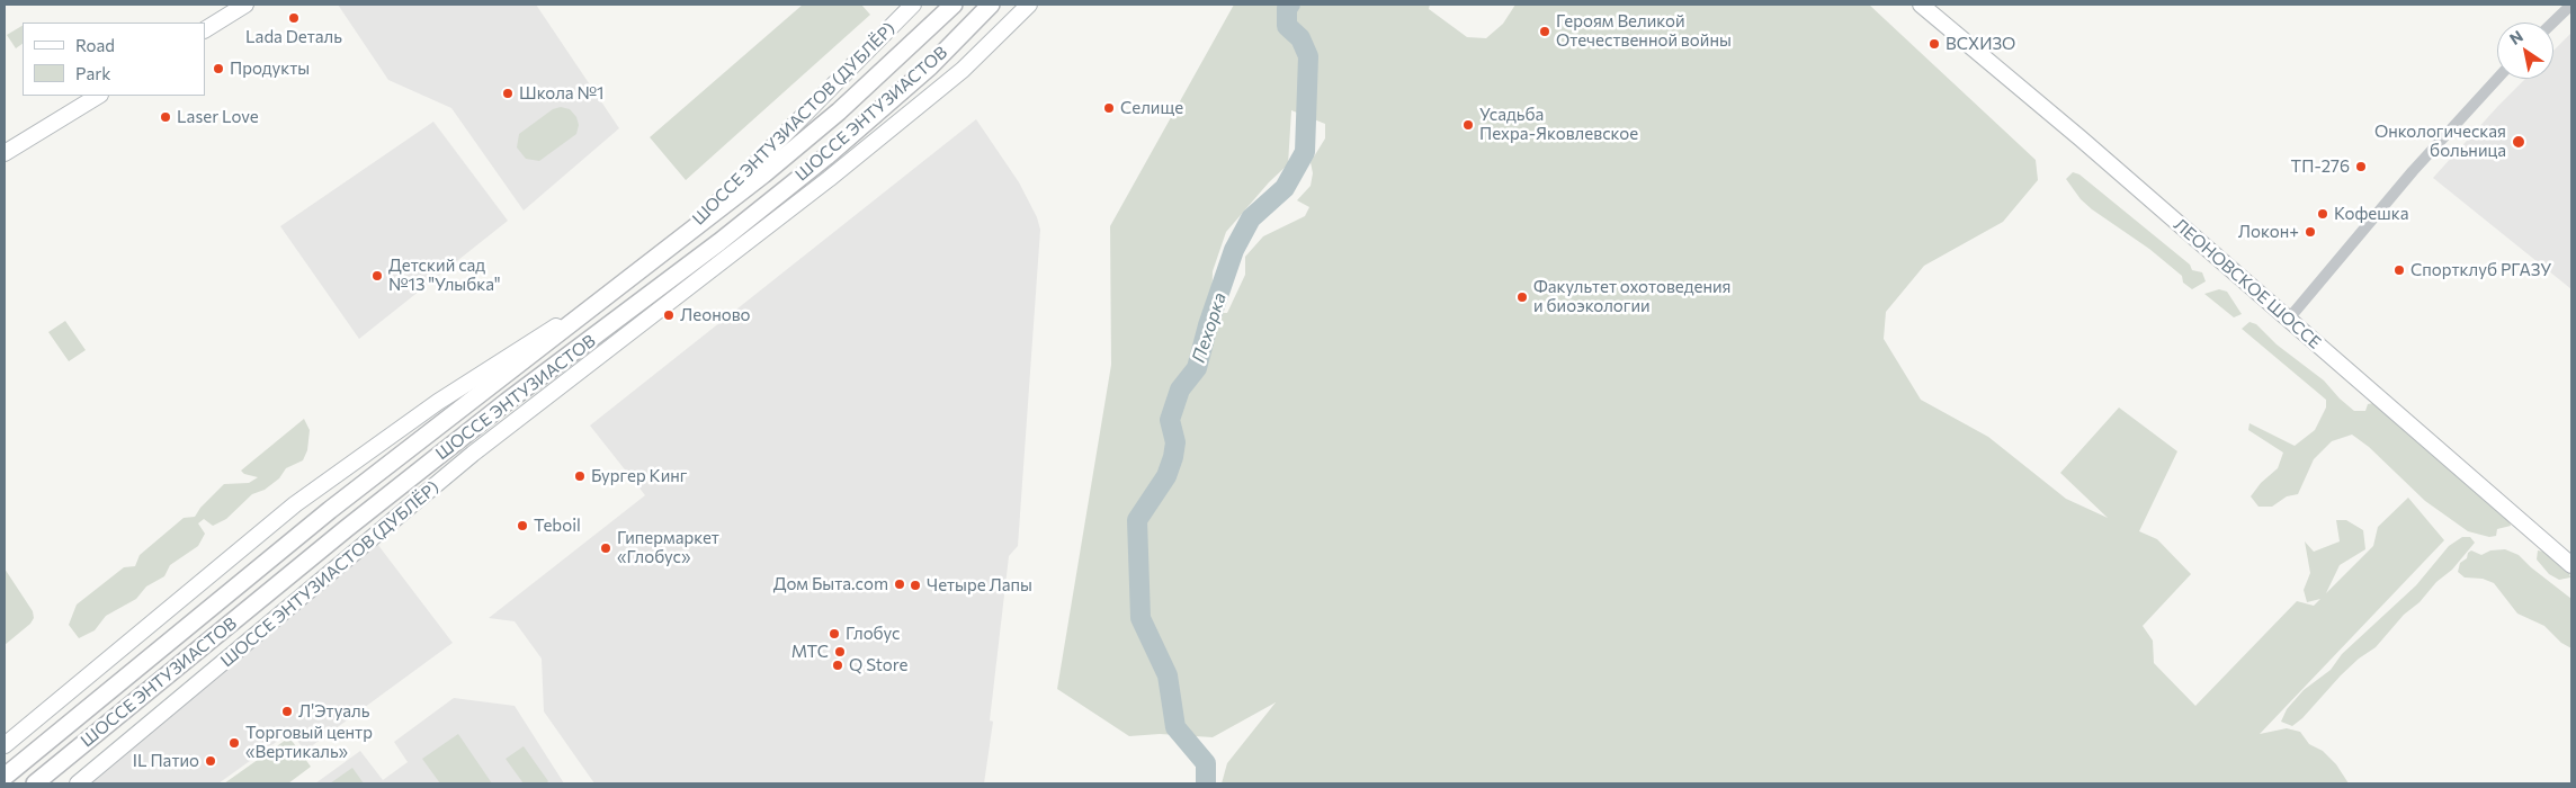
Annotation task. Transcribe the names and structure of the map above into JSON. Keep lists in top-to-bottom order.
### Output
{
  "streets": {
    "highway": ["ШОССЕ ЭНТУЗИАСТОВ"],
    "main road": ["ШОССЕ ЭНТУЗИАСТОВ (ДУБЛЁР)", "ЛЕОНОВСКОЕ ШОССЕ"]
  },
  "crossings": [
    ["ШОССЕ ЭНТУЗИАСТОВ", "ШОССЕ ЭНТУЗИАСТОВ (ДУБЛЁР)"]
  ],
  "water": ["Пехорка"],
  "places": [
    "Lada Dеталь",
    "Героям Великой Отечественной войны",
    "ВСХИЗО",
    "Продукты",
    "Школа №1",
    "Селище",
    "Laser Love",
    "Усадьба Пехра-Яковлевское",
    "Онкологическая больница",
    "ТП-276",
    "Кофешка",
    "Локон+",
    "Спортклуб РГАЗУ",
    "Детский сад №13 \"Улыбка\"",
    "Факультет охотоведения и биоэкологии",
    "Леоново",
    "Бургер Кинг",
    "Teboil",
    "Гипермаркет «Глобус»",
    "Дом Быта.com",
    "Четыре Лапы",
    "Глобус",
    "МТС",
    "Q Store",
    "Л'Этуаль",
    "Торговый центр «Вертикаль»",
    "IL Патио"
  ],
  "legend": ["Road", "Park"],
  "north": "top left"
}
